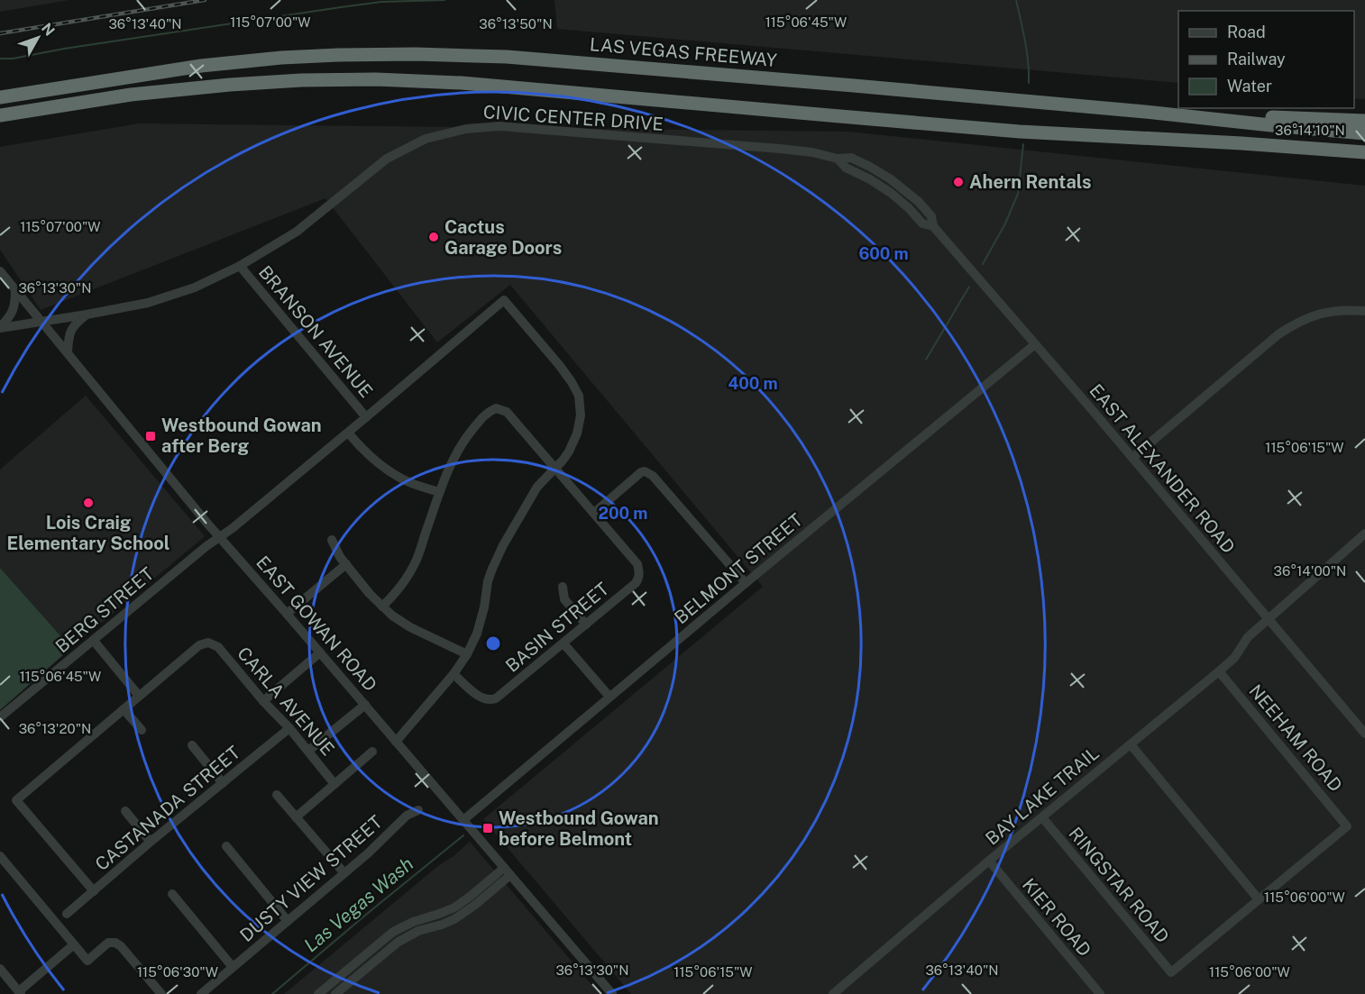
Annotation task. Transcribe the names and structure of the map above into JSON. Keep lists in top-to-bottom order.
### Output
{
  "streets": {
    "highway": ["LAS VEGAS FREEWAY"],
    "street": [
      "CIVIC CENTER DRIVE",
      "BRANSON AVENUE",
      "EAST ALEXANDER ROAD",
      "BELMONT STREET",
      "BERG STREET",
      "EAST GOWAN ROAD",
      "BASIN STREET",
      "CARLA AVENUE",
      "NEEHAM ROAD",
      "BAY LAKE TRAIL",
      "CASTANADA STREET",
      "DUSTY VIEW STREET",
      "RINGSTAR ROAD",
      "KIER ROAD"
    ]
  },
  "crossings": [
    ["CIVIC CENTER DRIVE", "BRANSON AVENUE"],
    ["CIVIC CENTER DRIVE", "EAST ALEXANDER ROAD"],
    ["CIVIC CENTER DRIVE", "EAST GOWAN ROAD"],
    ["BRANSON AVENUE", "BERG STREET"],
    ["EAST ALEXANDER ROAD", "BELMONT STREET"],
    ["EAST ALEXANDER ROAD", "BAY LAKE TRAIL"],
    ["BELMONT STREET", "EAST GOWAN ROAD"],
    ["BERG STREET", "EAST GOWAN ROAD"],
    ["CARLA AVENUE", "CASTANADA STREET"],
    ["NEEHAM ROAD", "BAY LAKE TRAIL"],
    ["NEEHAM ROAD", "RINGSTAR ROAD"],
    ["BAY LAKE TRAIL", "RINGSTAR ROAD"],
    ["BAY LAKE TRAIL", "KIER ROAD"]
  ],
  "water": ["Las Vegas Wash"],
  "places": {
    "other": ["Ahern Rentals", "Cactus Garage Doors", "Lois Craig Elementary School"],
    "transit": ["Westbound Gowan after Berg", "Westbound Gowan before Belmont"]
  },
  "legend": ["Road", "Railway", "Water"],
  "north": "top right",
  "coordinates": [
    "115°07'00\"W",
    "115°06'45\"W",
    "36°13'40\"N",
    "36°13'50\"N",
    "36°14'10\"N",
    "36°13'30\"N",
    "115°06'15\"W",
    "36°14'00\"N",
    "36°13'20\"N",
    "115°06'00\"W",
    "115°06'30\"W"
  ],
  "rings": ["600 m", "400 m", "200 m"]
}
